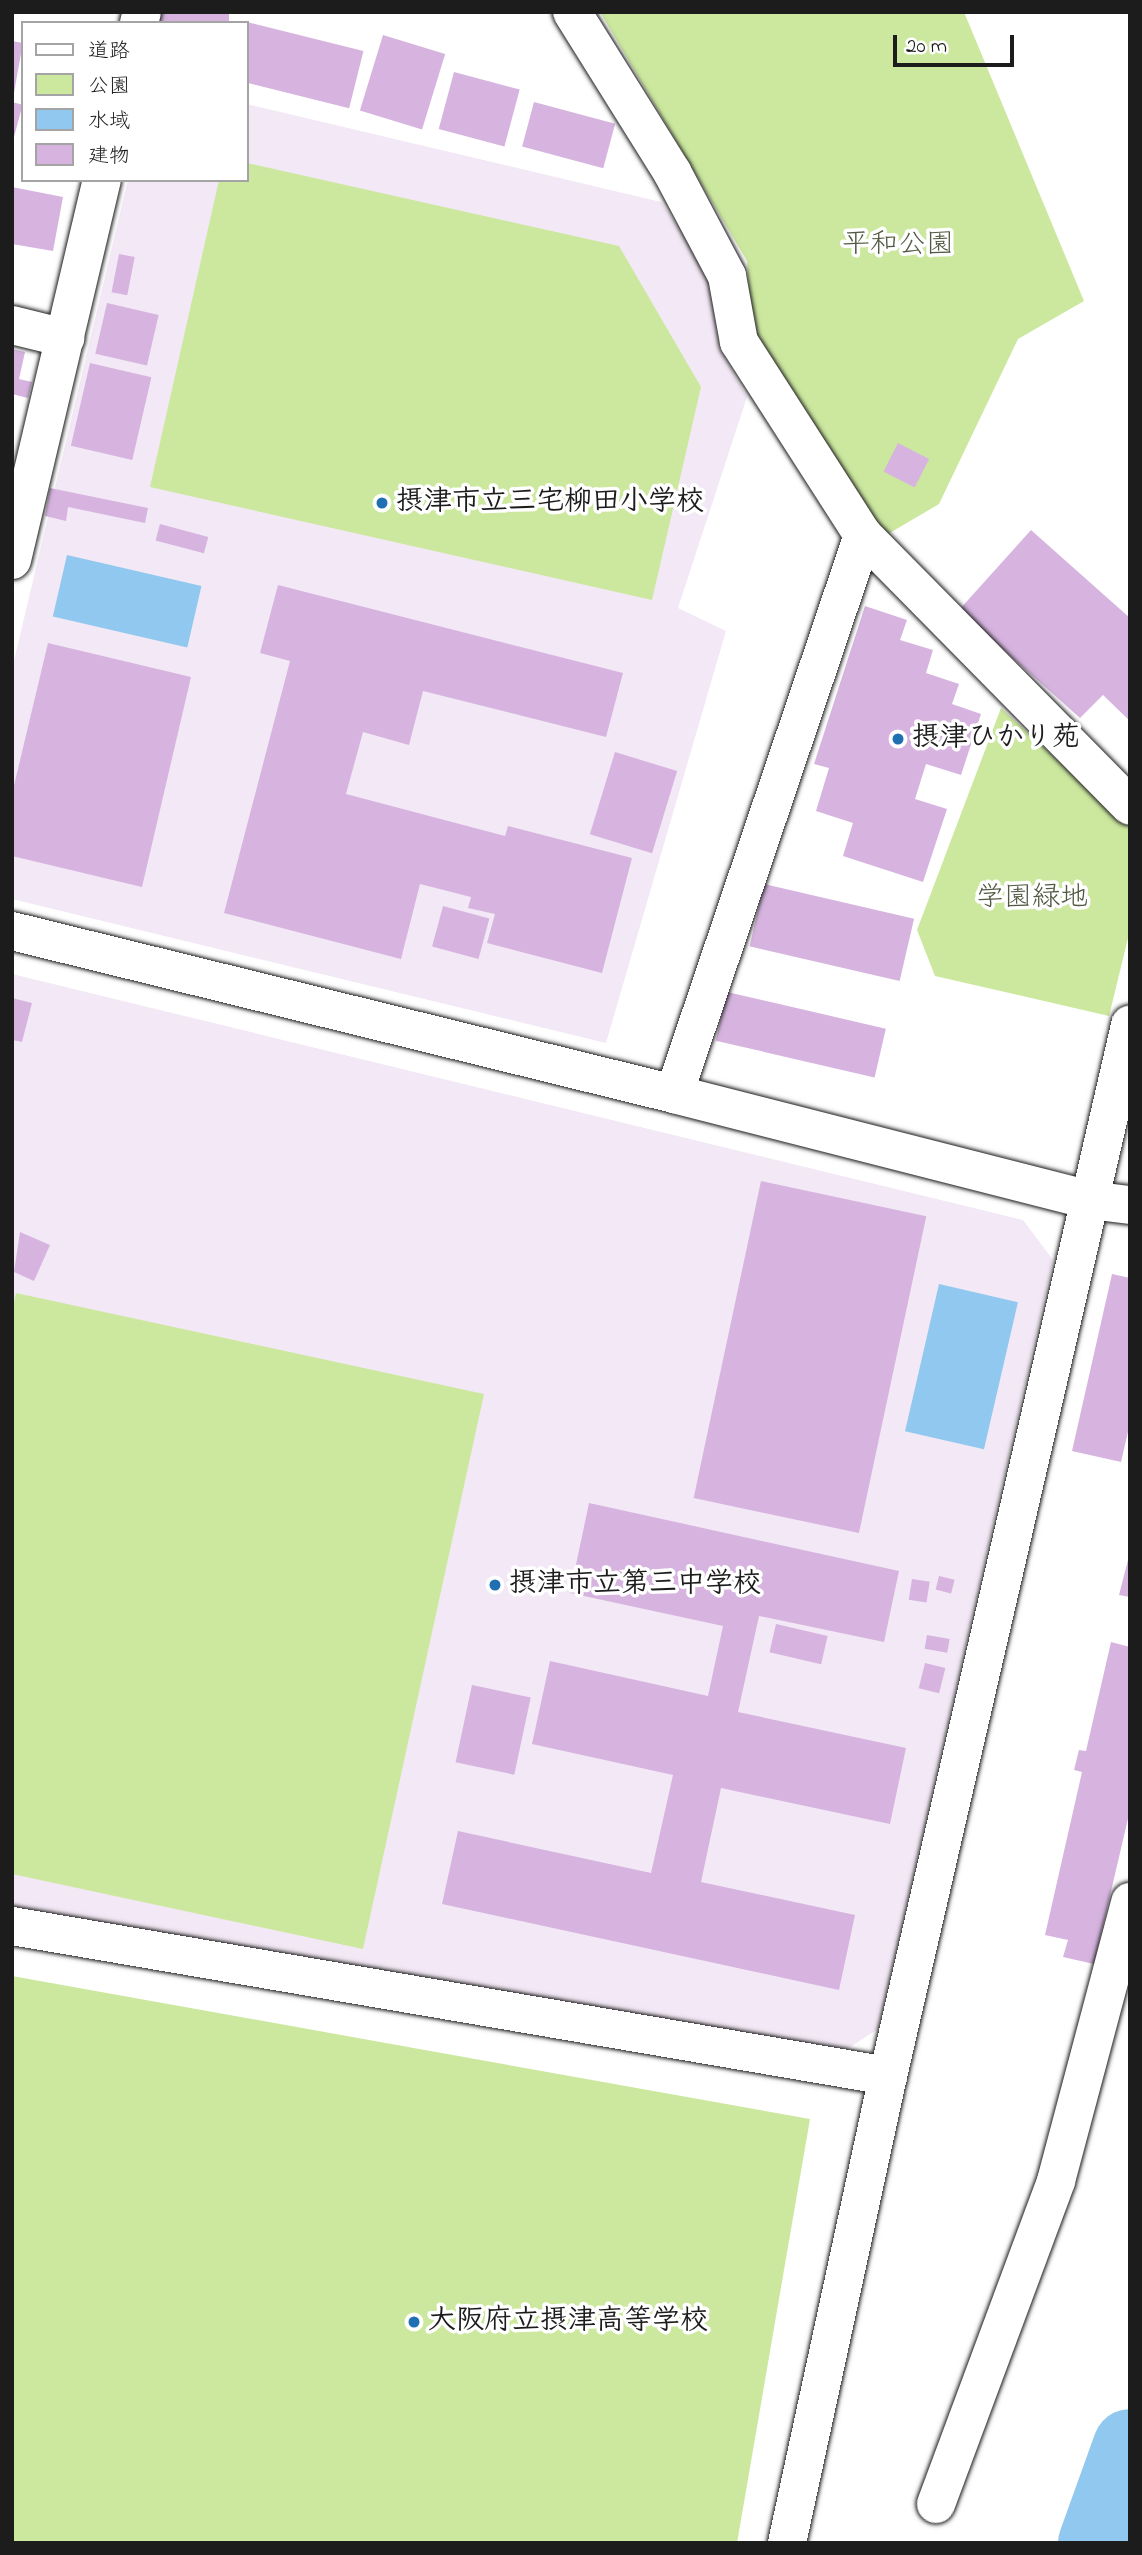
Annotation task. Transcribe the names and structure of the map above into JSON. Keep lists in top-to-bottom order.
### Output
{
  "parks": ["平和公園", "学園緑地"],
  "places": [
    "摂津市立三宅柳田小学校",
    "摂津ひかり苑",
    "摂津市立第三中学校",
    "大阪府立摂津高等学校"
  ],
  "legend": [
    "道路",
    "公園",
    "水域",
    "建物"
  ],
  "scale_bar": "20 m"
}
